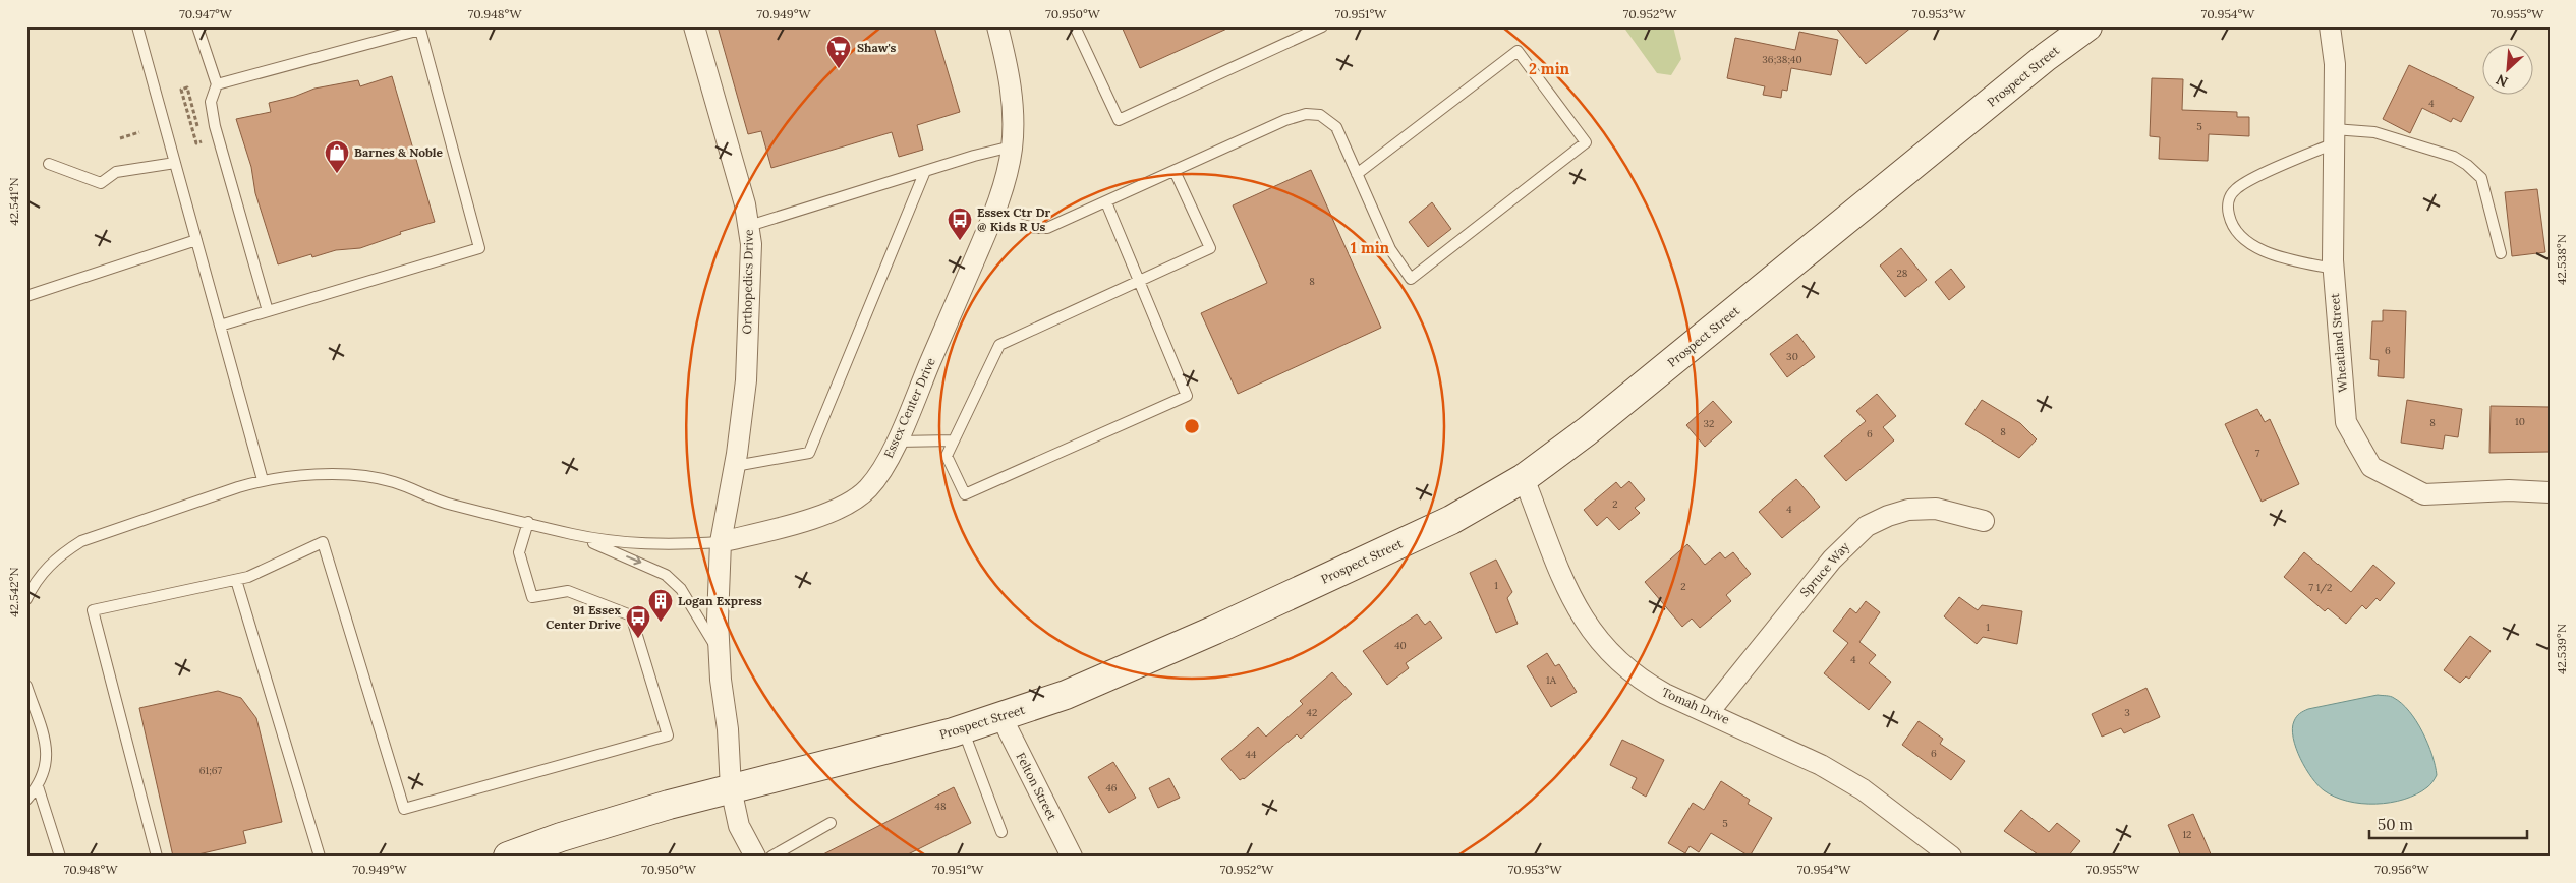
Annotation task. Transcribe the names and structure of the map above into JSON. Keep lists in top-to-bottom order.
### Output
{
  "streets": {
    "street": [
      "Prospect Street",
      "Orthopedics Drive",
      "Wheatland Street",
      "Essex Center Drive",
      "Spruce Way",
      "Tomah Drive",
      "Felton Street"
    ]
  },
  "crossings": [
    ["Prospect Street", "Tomah Drive"],
    ["Prospect Street", "Felton Street"],
    ["Orthopedics Drive", "Essex Center Drive"],
    ["Spruce Way", "Tomah Drive"]
  ],
  "places": {
    "supermarket": ["Shaw's"],
    "shop": ["Barnes & Noble"],
    "bus stop": ["Essex Ctr Dr @ Kids R Us", "91 Essex Center Drive"],
    "building": ["Logan Express"]
  },
  "house_numbers": [
    "36;38;40",
    "4",
    "5",
    "28",
    "8",
    "6",
    "30",
    "10",
    "8",
    "32",
    "8",
    "6",
    "7",
    "2",
    "4",
    "1",
    "2",
    "7 1/2",
    "1",
    "40",
    "4",
    "1A",
    "42",
    "3",
    "6",
    "44",
    "61;67",
    "46",
    "48",
    "5",
    "12"
  ],
  "scale_bar": "50 m",
  "north": "bottom left",
  "coordinates": [
    "70.947°W",
    "70.948°W",
    "70.949°W",
    "70.950°W",
    "70.951°W",
    "70.952°W",
    "70.953°W",
    "70.954°W",
    "70.955°W",
    "42.541°N",
    "42.538°N",
    "42.542°N",
    "42.539°N",
    "70.956°W"
  ],
  "rings": ["2 min", "1 min"]
}
